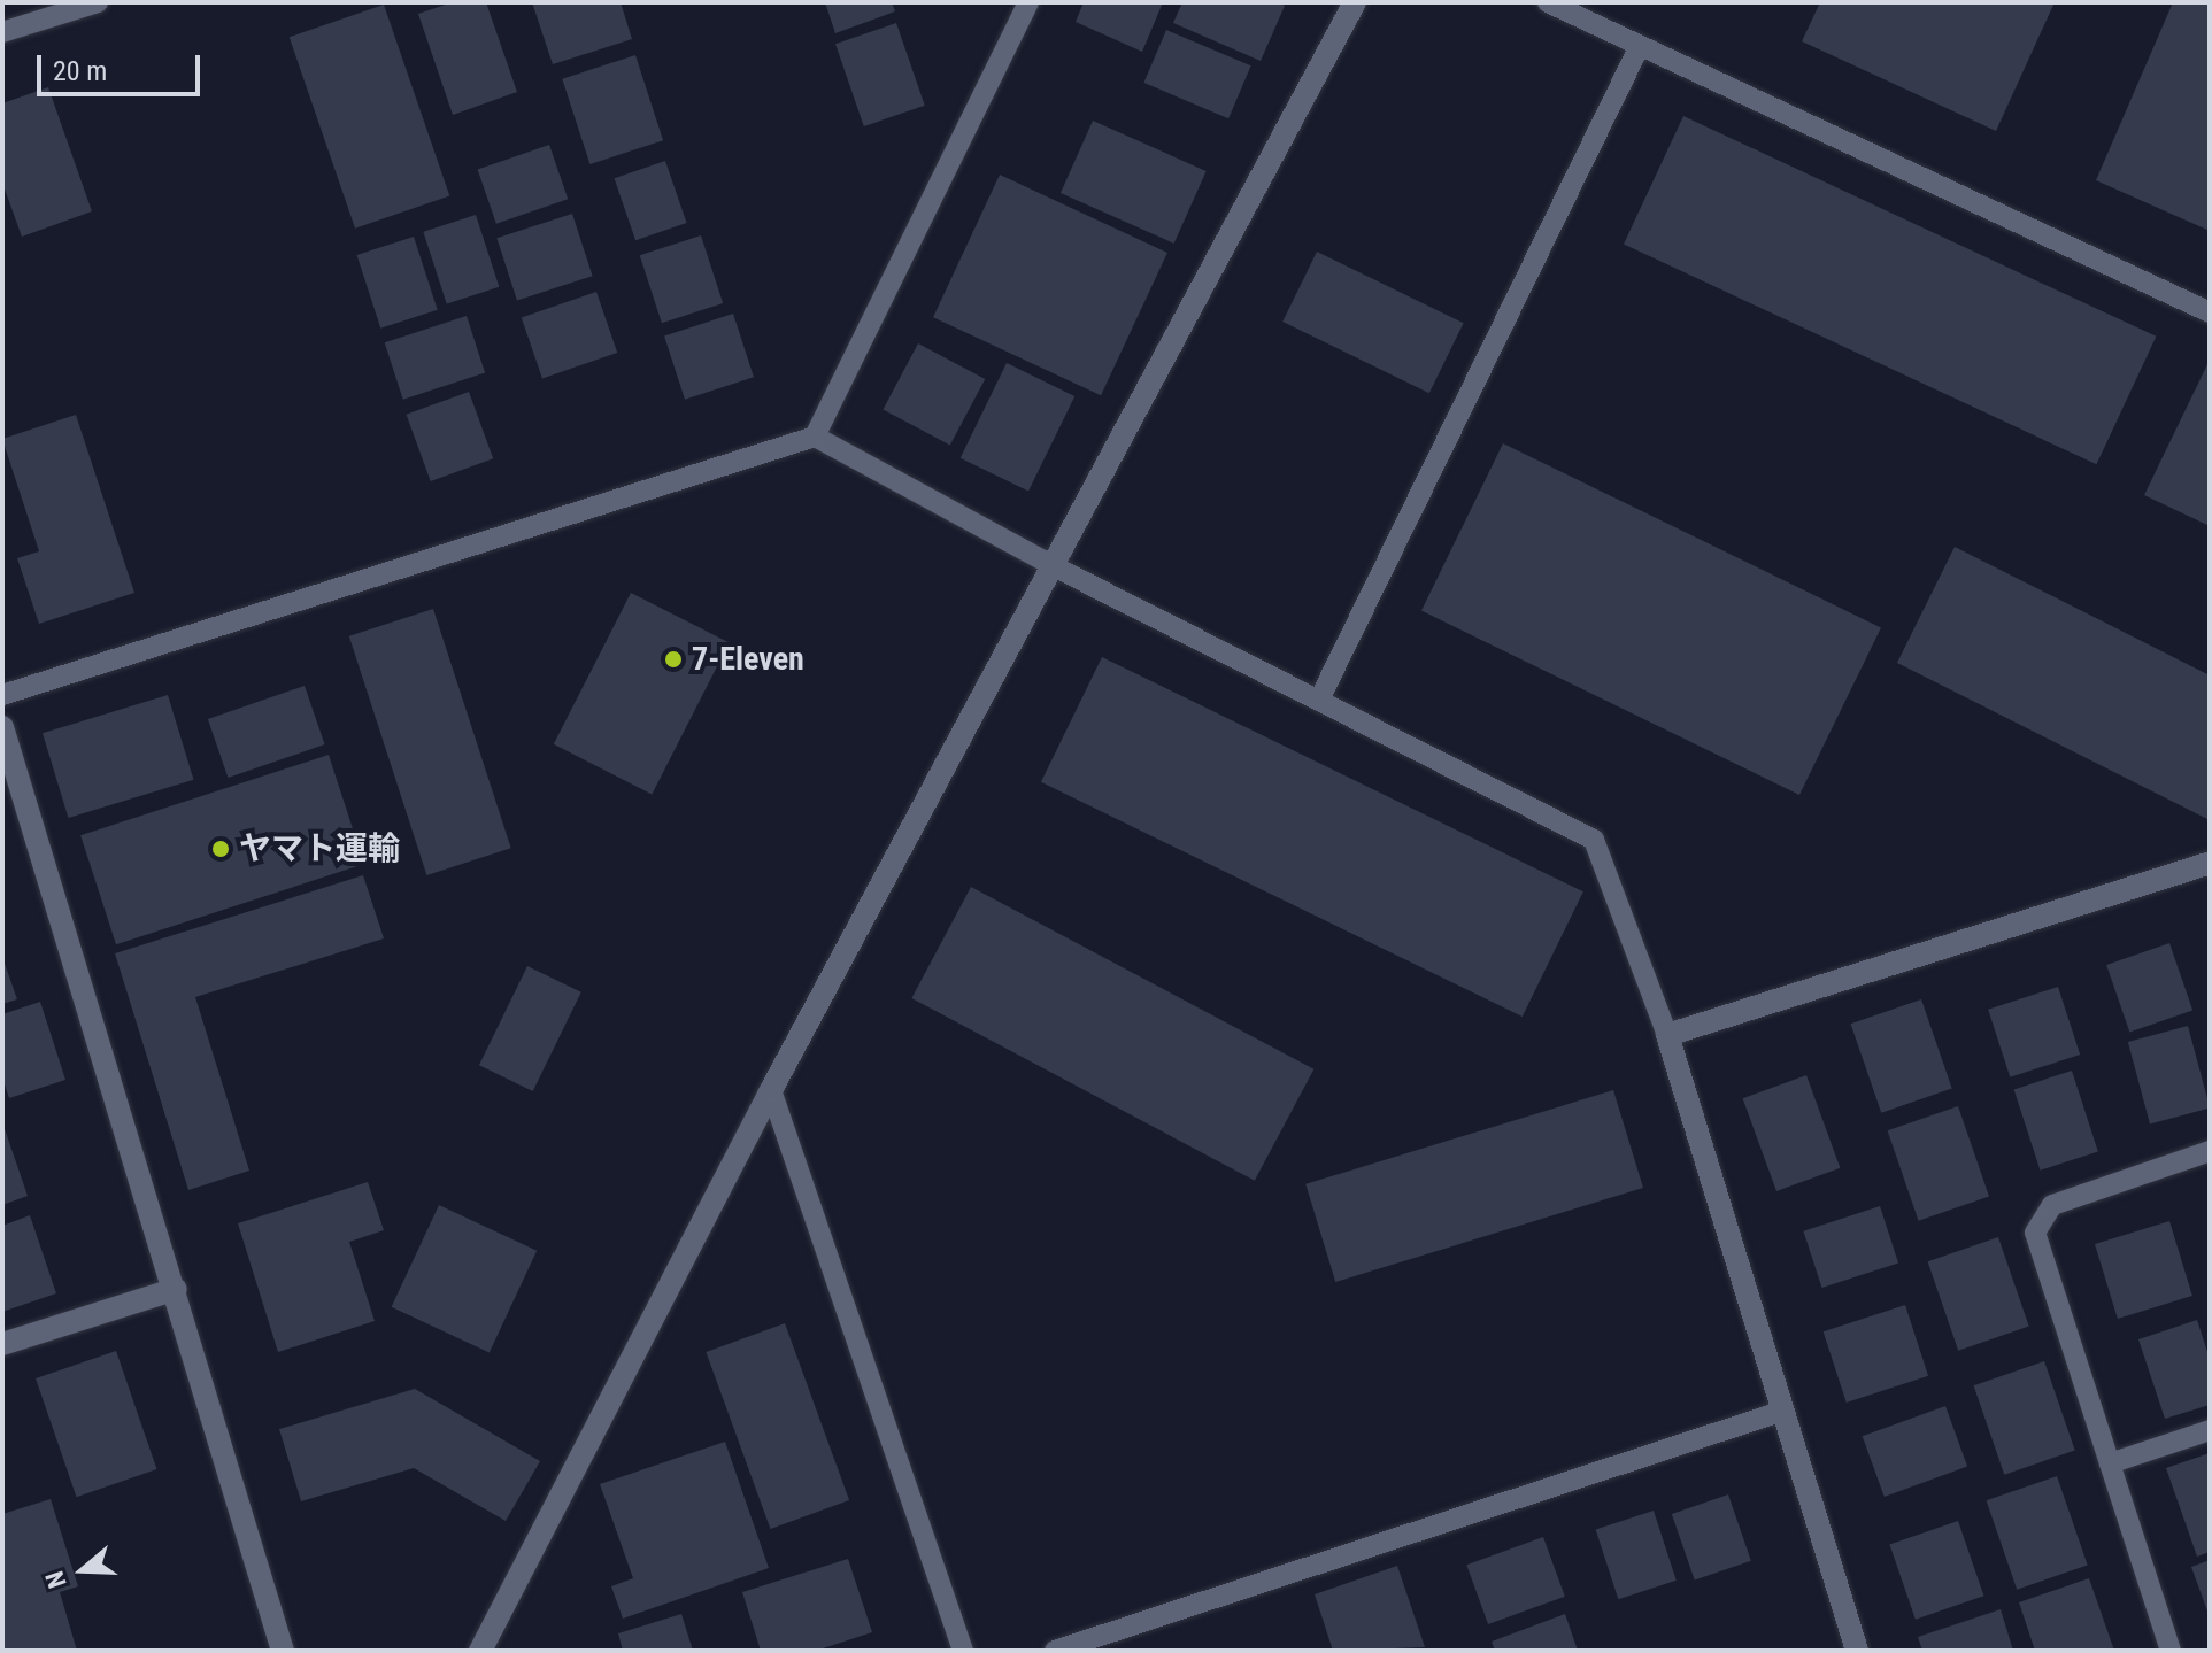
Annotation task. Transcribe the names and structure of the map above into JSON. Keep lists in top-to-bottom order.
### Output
{
  "places": ["7-Eleven", "ヤマト運輸"],
  "scale_bar": "20 m",
  "north": "left"
}
